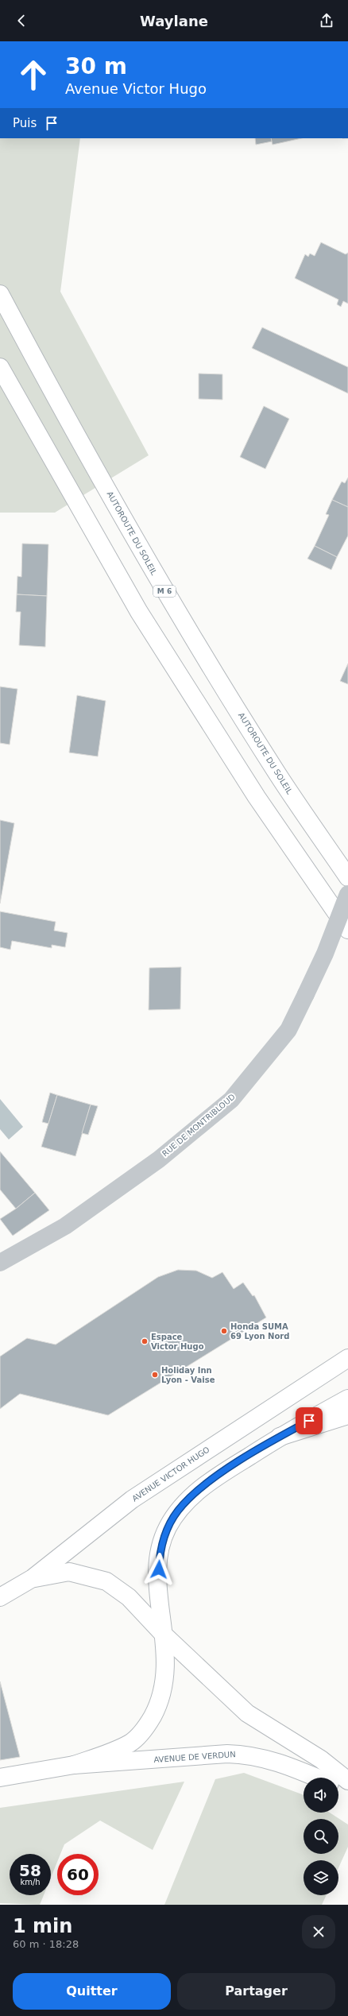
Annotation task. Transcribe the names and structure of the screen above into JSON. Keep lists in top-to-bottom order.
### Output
{
  "streets": {
    "main road": [
      "AUTOROUTE DU SOLEIL",
      "M 6",
      "AVENUE VICTOR HUGO",
      "AVENUE DE VERDUN"
    ],
    "street": ["RUE DE MONTRIBLOUD"]
  },
  "places": ["Honda SUMA 69 Lyon Nord", "Espace Victor Hugo", "Holiday Inn Lyon - Vaise"],
  "page": {
    "header": "Waylane",
    "turn": ["30 m", "Avenue Victor Hugo"],
    "then": "Puis",
    "speed": "58 km/h",
    "limit": "60",
    "heading": ["1 min", "60 m · 18:28"],
    "buttons": ["Quitter", "Partager"]
  }
}
